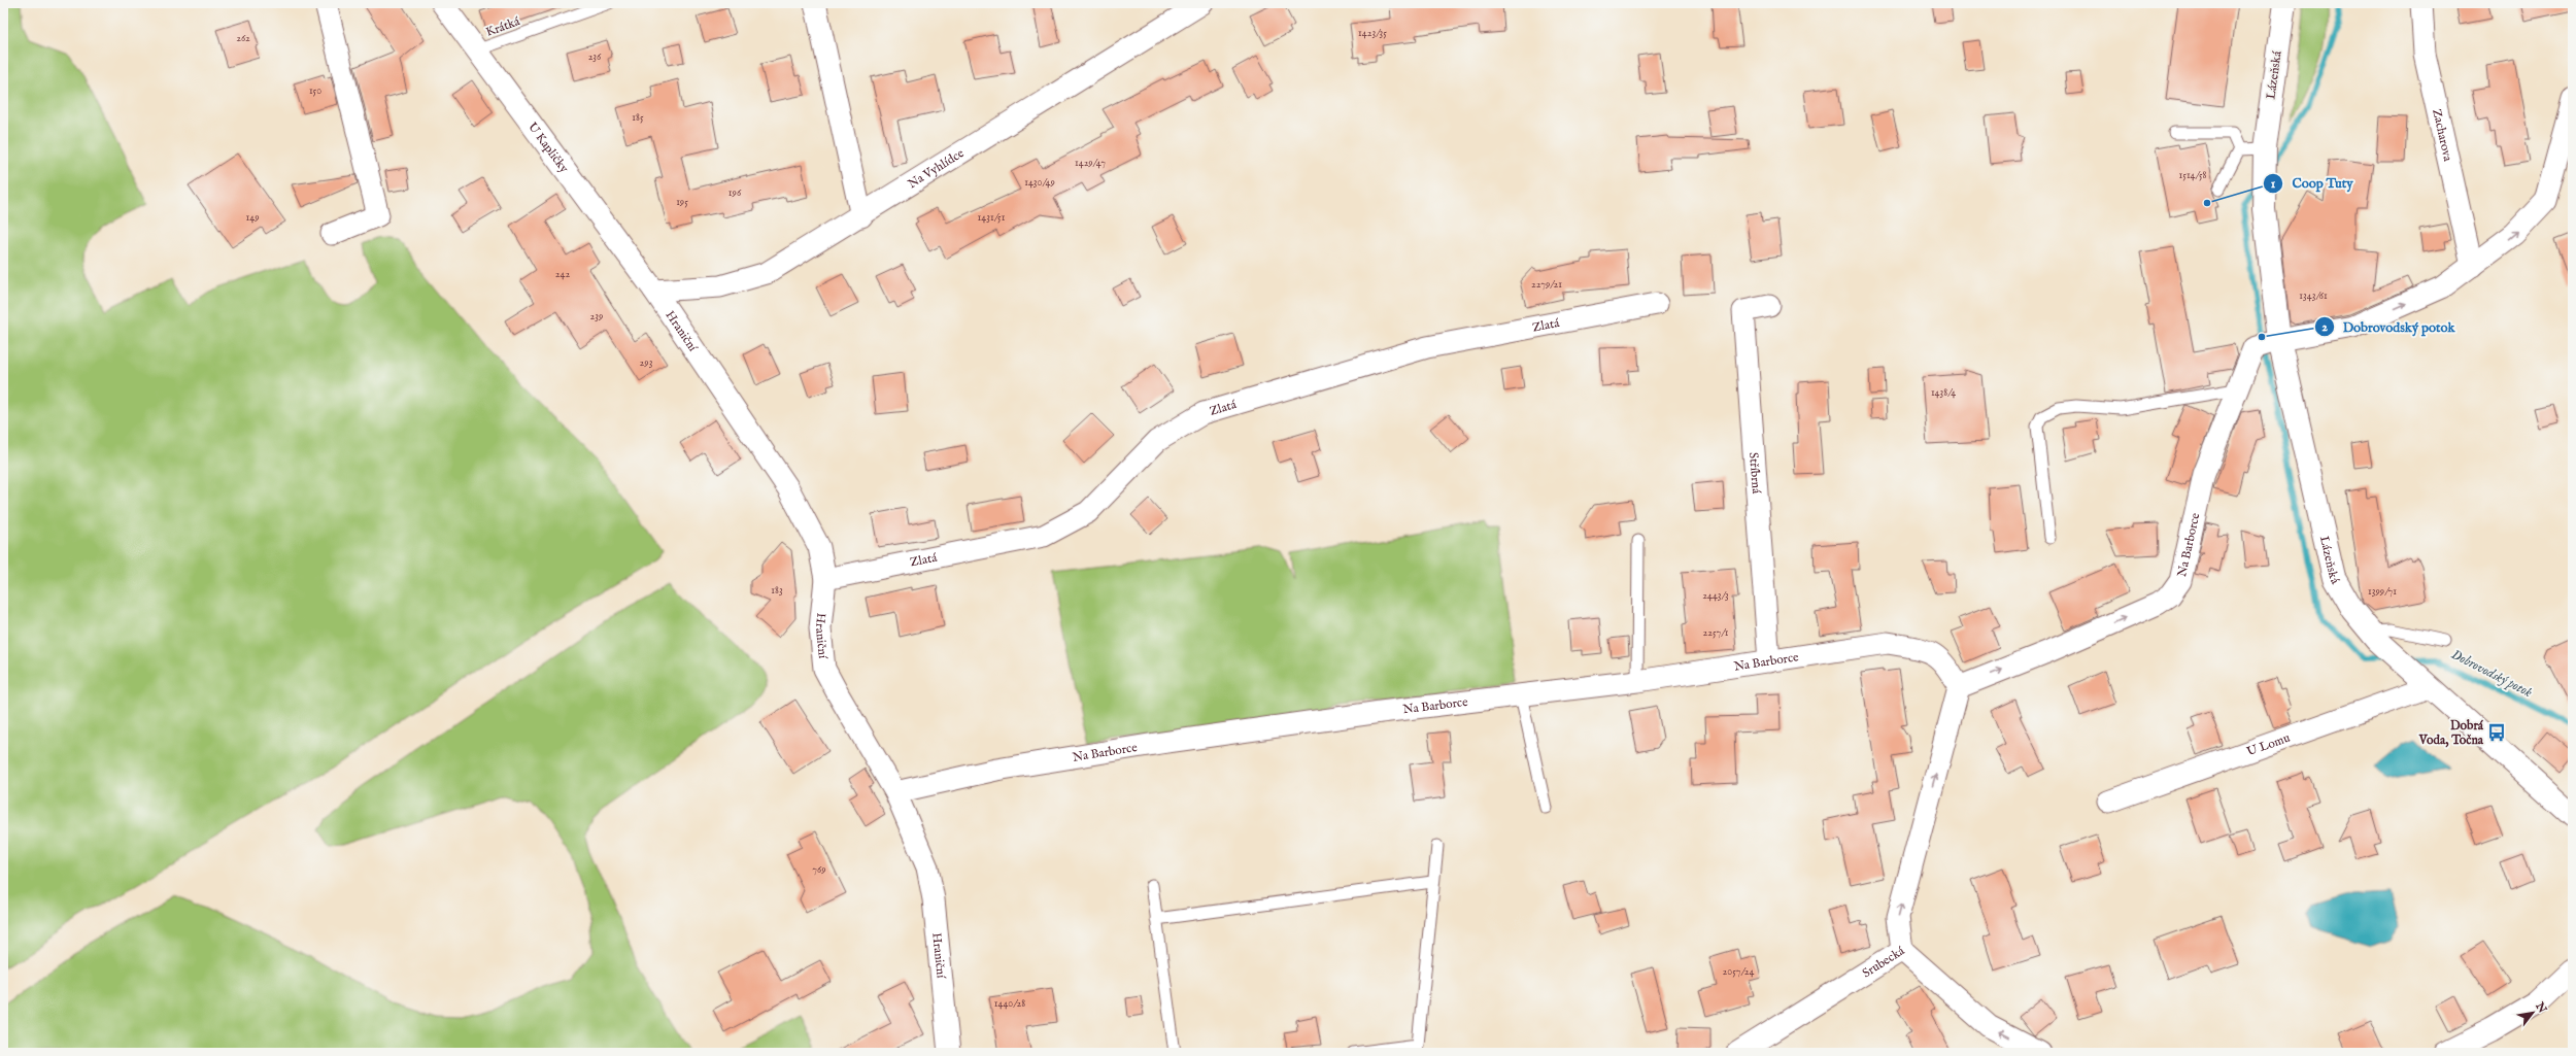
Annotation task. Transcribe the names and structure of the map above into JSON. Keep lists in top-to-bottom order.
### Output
{
  "streets": {
    "street": [
      "Lázeňská",
      "Zacharova",
      "U Kapličky",
      "Na Vyhlídce",
      "Zlatá",
      "Hraniční",
      "Stříbrná",
      "Na Barborce",
      "U Lomu",
      "Srubecká"
    ],
    "lane": ["Krátká"]
  },
  "crossings": [
    ["Krátká", "U Kapličky"],
    ["Lázeňská", "Na Barborce"],
    ["Lázeňská", "U Lomu"],
    ["U Kapličky", "Na Vyhlídce"],
    ["U Kapličky", "Hraniční"],
    ["Na Vyhlídce", "Hraniční"],
    ["Zlatá", "Hraniční"],
    ["Hraniční", "Na Barborce"],
    ["Stříbrná", "Na Barborce"]
  ],
  "one_way": ["Srubecká"],
  "water": ["Dobrovodský potok"],
  "places": {
    "other": ["Coop Tuty", "Dobrovodský potok"],
    "bus stop": ["Dobrá Voda, Točna"]
  },
  "house_numbers": [
    "1423/35",
    "262",
    "236",
    "150",
    "185",
    "1429/47",
    "1514/58",
    "1430/49",
    "196",
    "195",
    "149",
    "1431/51",
    "242",
    "2279/21",
    "1343/61",
    "239",
    "293",
    "1438/4",
    "183",
    "1399/71",
    "2443/3",
    "2257/1",
    "769",
    "2057/24",
    "1440/28"
  ],
  "north": "top right"
}
